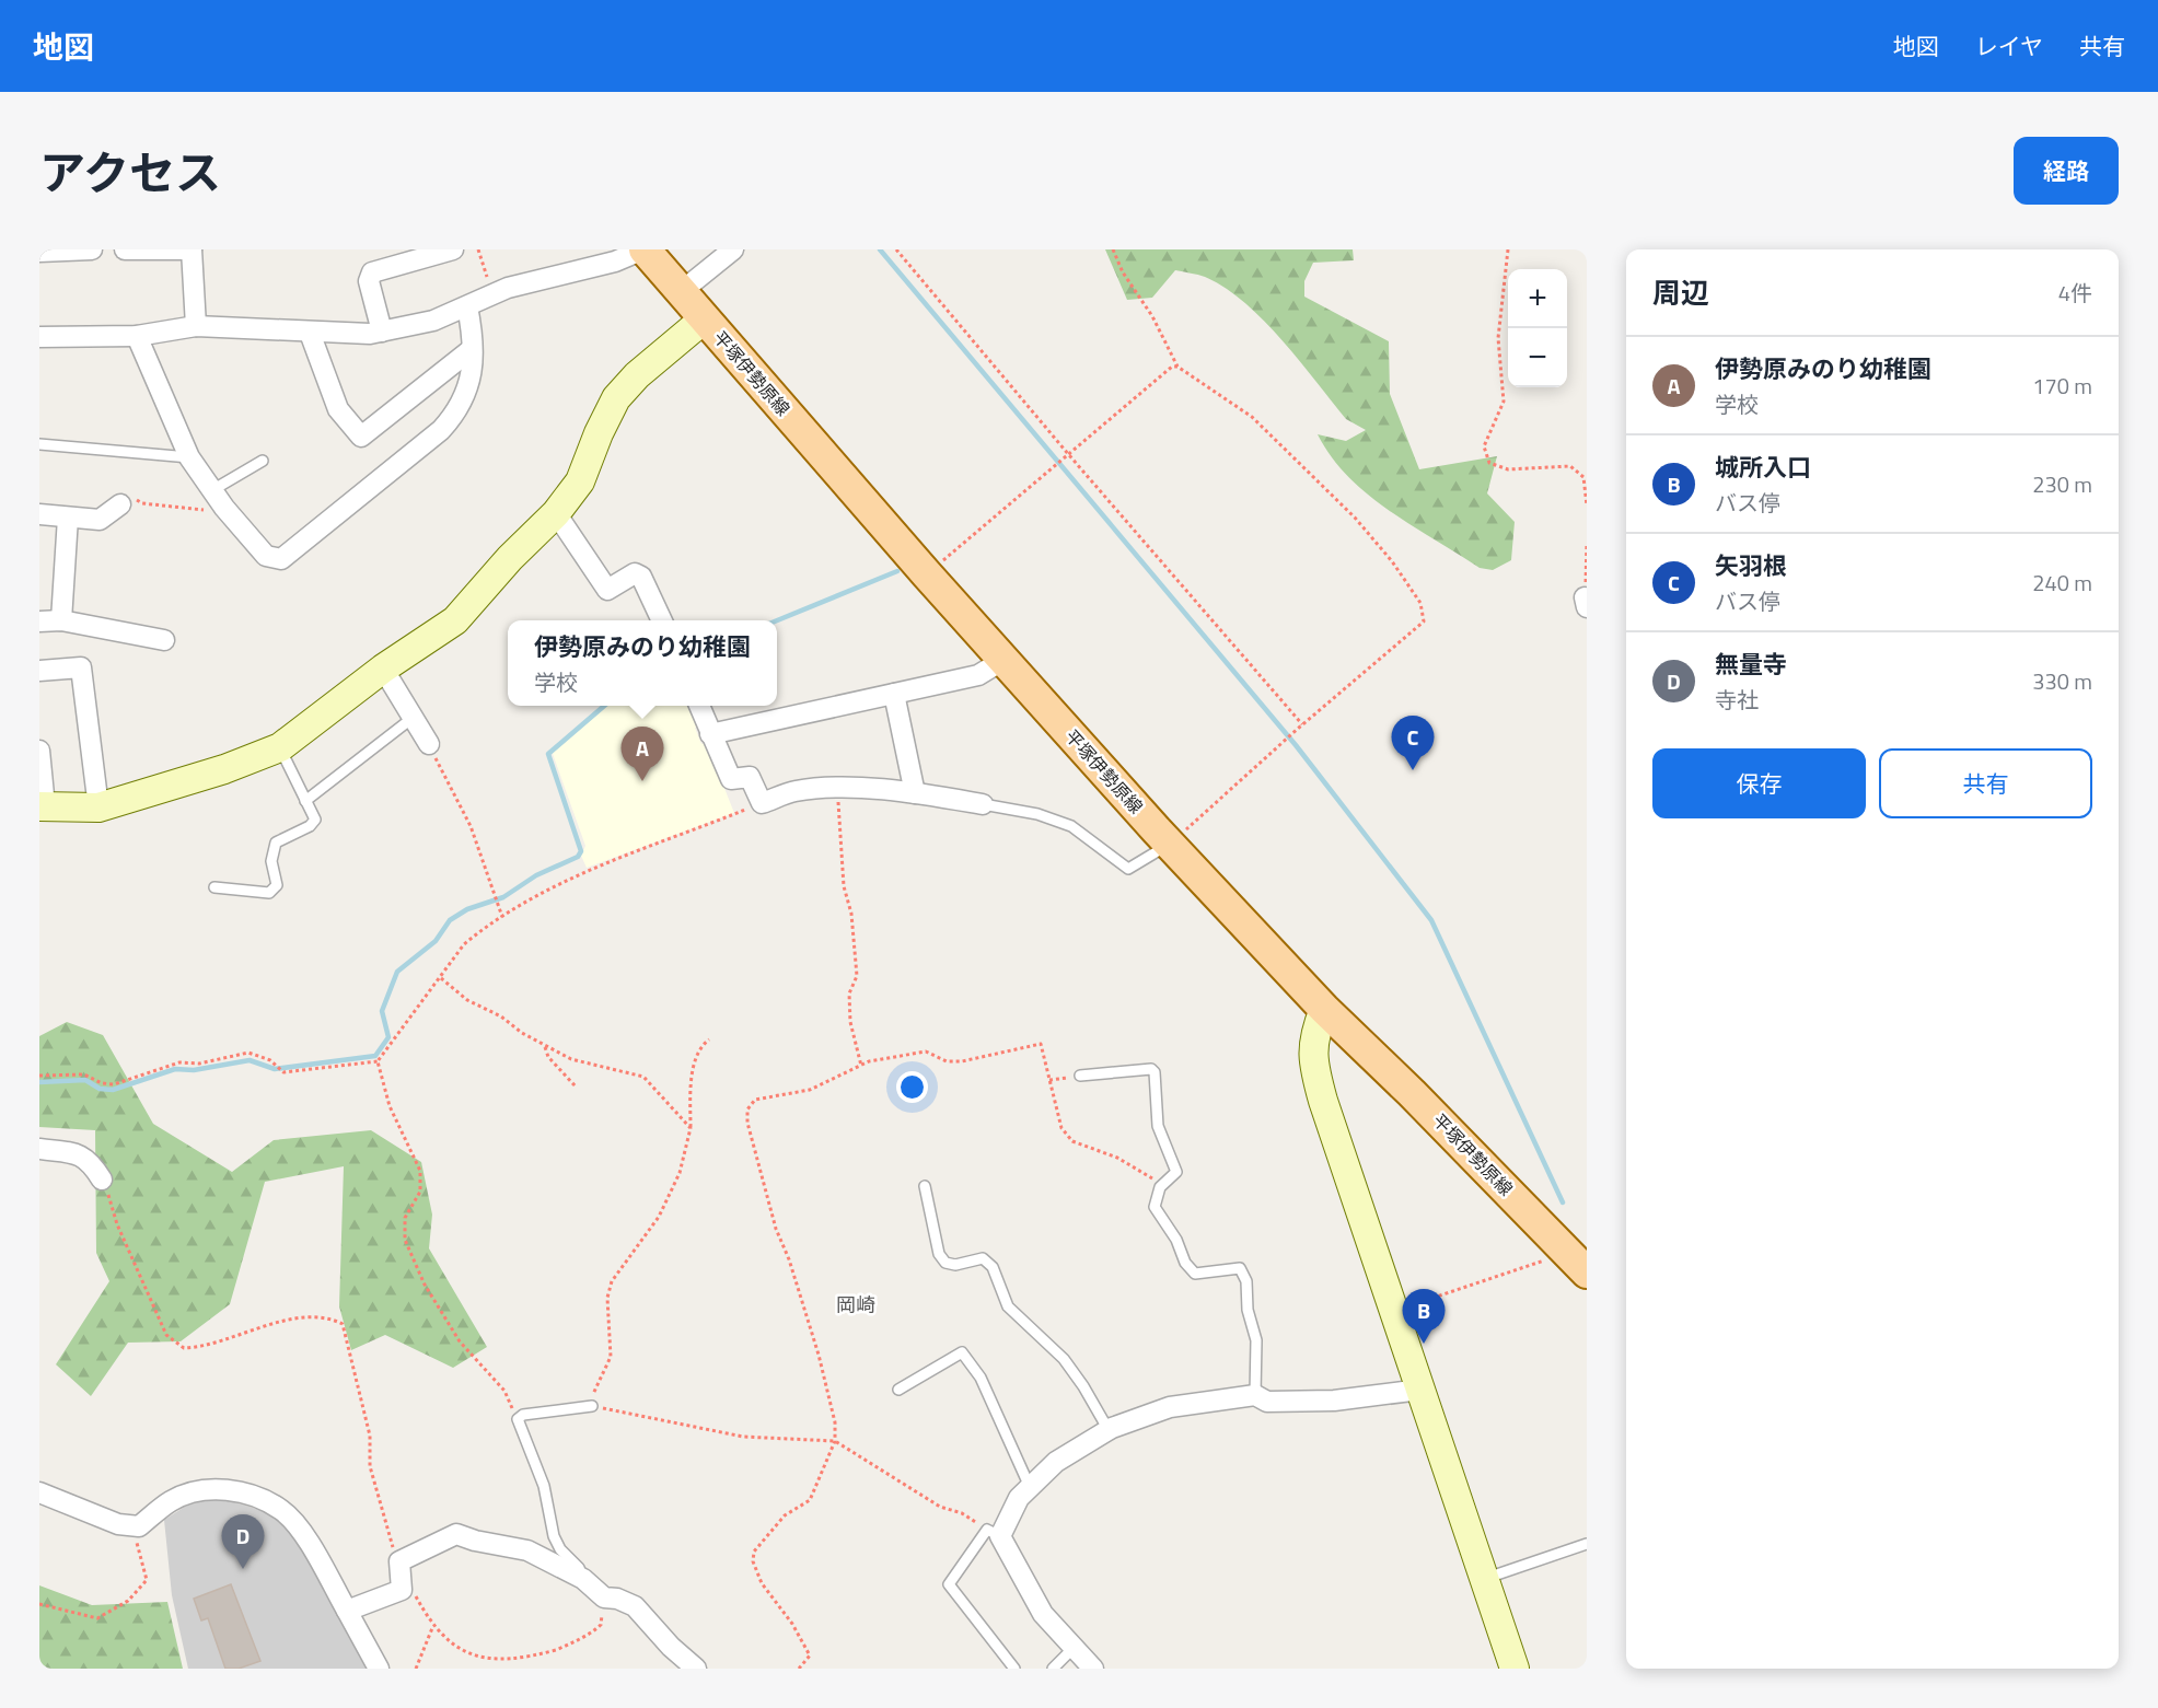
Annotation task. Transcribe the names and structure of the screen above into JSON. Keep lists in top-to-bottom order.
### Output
{
  "streets": {
    "main road": ["平塚伊勢原線"]
  },
  "districts": ["岡崎"],
  "page": {
    "header": "地図",
    "nav": ["地図", "レイヤ", "共有"],
    "title": "アクセス",
    "buttons": [
      "経路",
      ["保存", "共有"]
    ],
    "heading": ["周辺", "4件"],
    "map_buttons": ["+", "−"],
    "list": [
      {
        "mark": "A",
        "name": "伊勢原みのり幼稚園",
        "note": "学校",
        "value": "170 m"
      },
      {
        "mark": "B",
        "name": "城所入口",
        "note": "バス停",
        "value": "230 m"
      },
      {
        "mark": "C",
        "name": "矢羽根",
        "note": "バス停",
        "value": "240 m"
      },
      {
        "mark": "D",
        "name": "無量寺",
        "note": "寺社",
        "value": "330 m"
      }
    ],
    "popup": ["伊勢原みのり幼稚園", "学校"],
    "pins": [
      "C",
      "A",
      "B",
      "D"
    ]
  }
}
